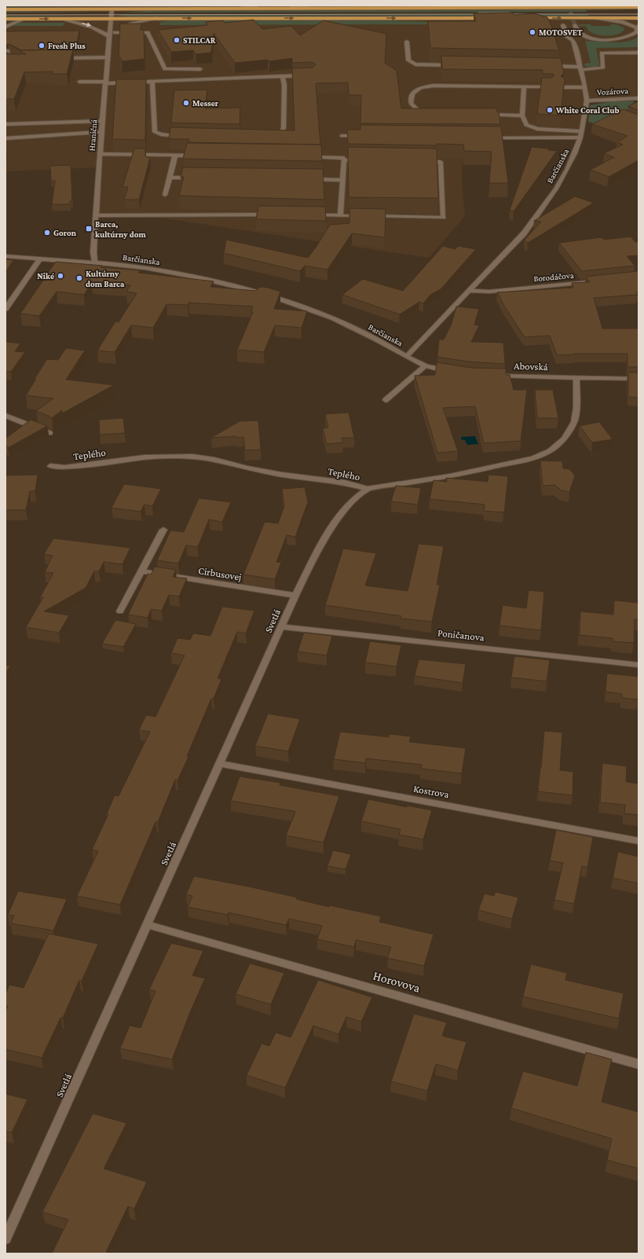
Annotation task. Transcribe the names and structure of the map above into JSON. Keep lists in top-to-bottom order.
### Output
{
  "streets": {
    "street": [
      "Vozárova",
      "Hraničná",
      "Barčianska",
      "Borodáčova",
      "Abovská",
      "Teplého",
      "Cirbusovej",
      "Svetlá",
      "Poničanova",
      "Kostrova",
      "Horovova"
    ]
  },
  "crossings": [
    ["Vozárova", "Barčianska"],
    ["Hraničná", "Barčianska"],
    ["Barčianska", "Borodáčova"],
    ["Abovská", "Teplého"],
    ["Teplého", "Svetlá"],
    ["Cirbusovej", "Svetlá"],
    ["Svetlá", "Poničanova"],
    ["Svetlá", "Kostrova"],
    ["Svetlá", "Horovova"]
  ],
  "places": {
    "other": [
      "MOTOSVET",
      "STILCAR",
      "Fresh Plus",
      "Messer",
      "White Coral Club",
      "Goron",
      "Niké",
      "Kultúrny dom Barca"
    ],
    "transit": ["Barca, kultúrny dom"]
  }
}
